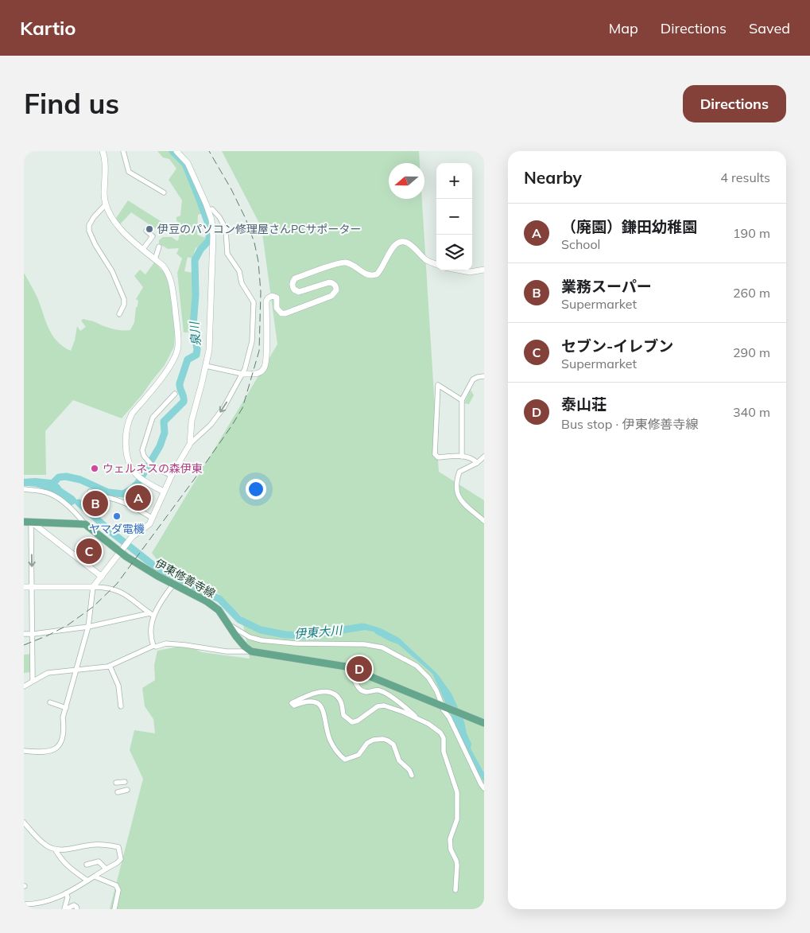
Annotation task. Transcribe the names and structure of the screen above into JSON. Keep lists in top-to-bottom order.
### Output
{
  "streets": {
    "main road": ["伊東修善寺線"]
  },
  "water": ["泉川", "伊東大川"],
  "places": ["伊豆のパソコン修理屋さんPCサポーター", "ウェルネスの森伊東", "ヤマダ電機"],
  "north": "left",
  "page": {
    "header": "Kartio",
    "nav": ["Map", "Directions", "Saved"],
    "buttons": "Directions",
    "title": "Find us",
    "heading": ["Nearby", "4 results"],
    "map_buttons": ["+", "−"],
    "list": [
      {
        "mark": "A",
        "name": "（廃園）鎌田幼稚園",
        "note": "School",
        "value": "190 m"
      },
      {
        "mark": "B",
        "name": "業務スーパー",
        "note": "Supermarket",
        "value": "260 m"
      },
      {
        "mark": "C",
        "name": "セブン-イレブン",
        "note": "Supermarket",
        "value": "290 m"
      },
      {
        "mark": "D",
        "name": "泰山荘",
        "note": "Bus stop · 伊東修善寺線",
        "value": "340 m"
      }
    ],
    "pins": [
      "A",
      "B",
      "C",
      "D"
    ]
  }
}
